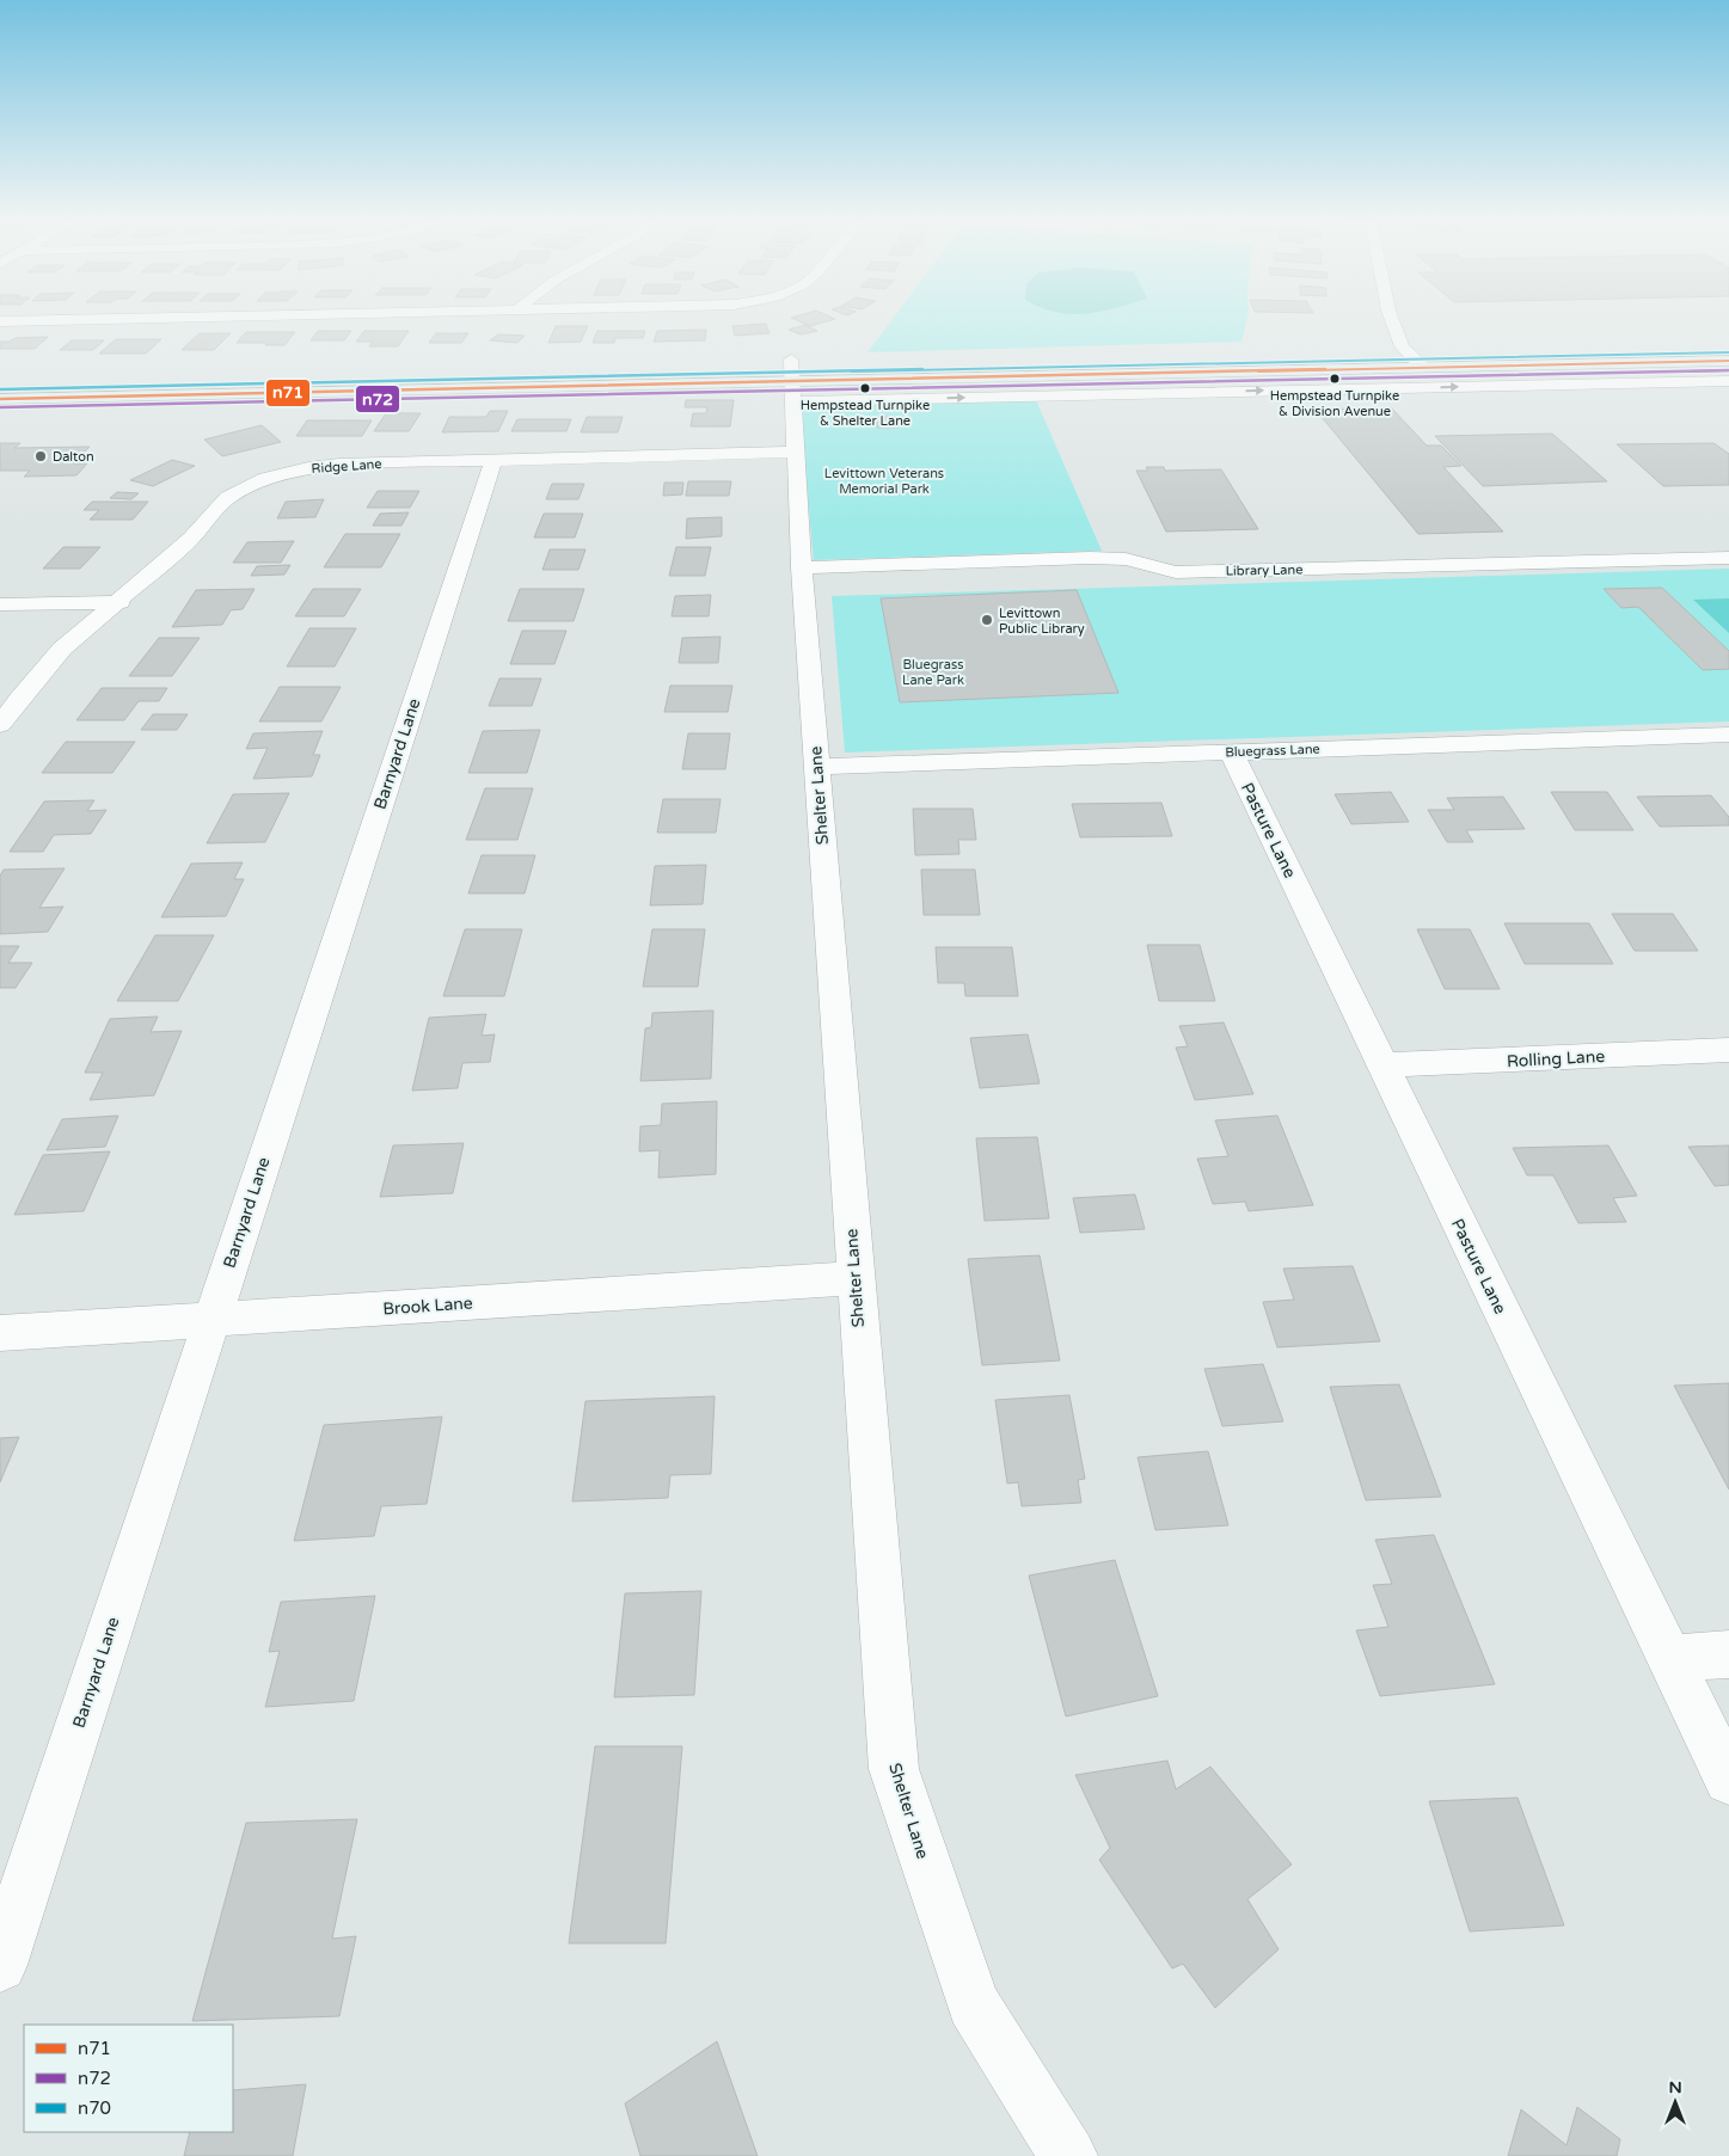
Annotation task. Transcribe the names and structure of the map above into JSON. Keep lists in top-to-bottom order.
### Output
{
  "streets": {
    "street": [
      "Ridge Lane",
      "Library Lane",
      "Bluegrass Lane",
      "Barnyard Lane",
      "Shelter Lane",
      "Pasture Lane",
      "Rolling Lane",
      "Brook Lane"
    ]
  },
  "crossings": [
    ["Ridge Lane", "Barnyard Lane"],
    ["Ridge Lane", "Shelter Lane"],
    ["Library Lane", "Shelter Lane"],
    ["Bluegrass Lane", "Shelter Lane"],
    ["Bluegrass Lane", "Pasture Lane"],
    ["Barnyard Lane", "Brook Lane"],
    ["Shelter Lane", "Brook Lane"],
    ["Pasture Lane", "Rolling Lane"]
  ],
  "parks": ["Levittown Veterans Memorial Park", "Bluegrass Lane Park"],
  "places": [
    "Hempstead Turnpike & Division Avenue",
    "Hempstead Turnpike & Shelter Lane",
    "Dalton",
    "Levittown Public Library"
  ],
  "lines": ["transit line n70", "transit line n71", "transit line n72"],
  "legend": ["n71", "n72", "n70"],
  "north": "top"
}
